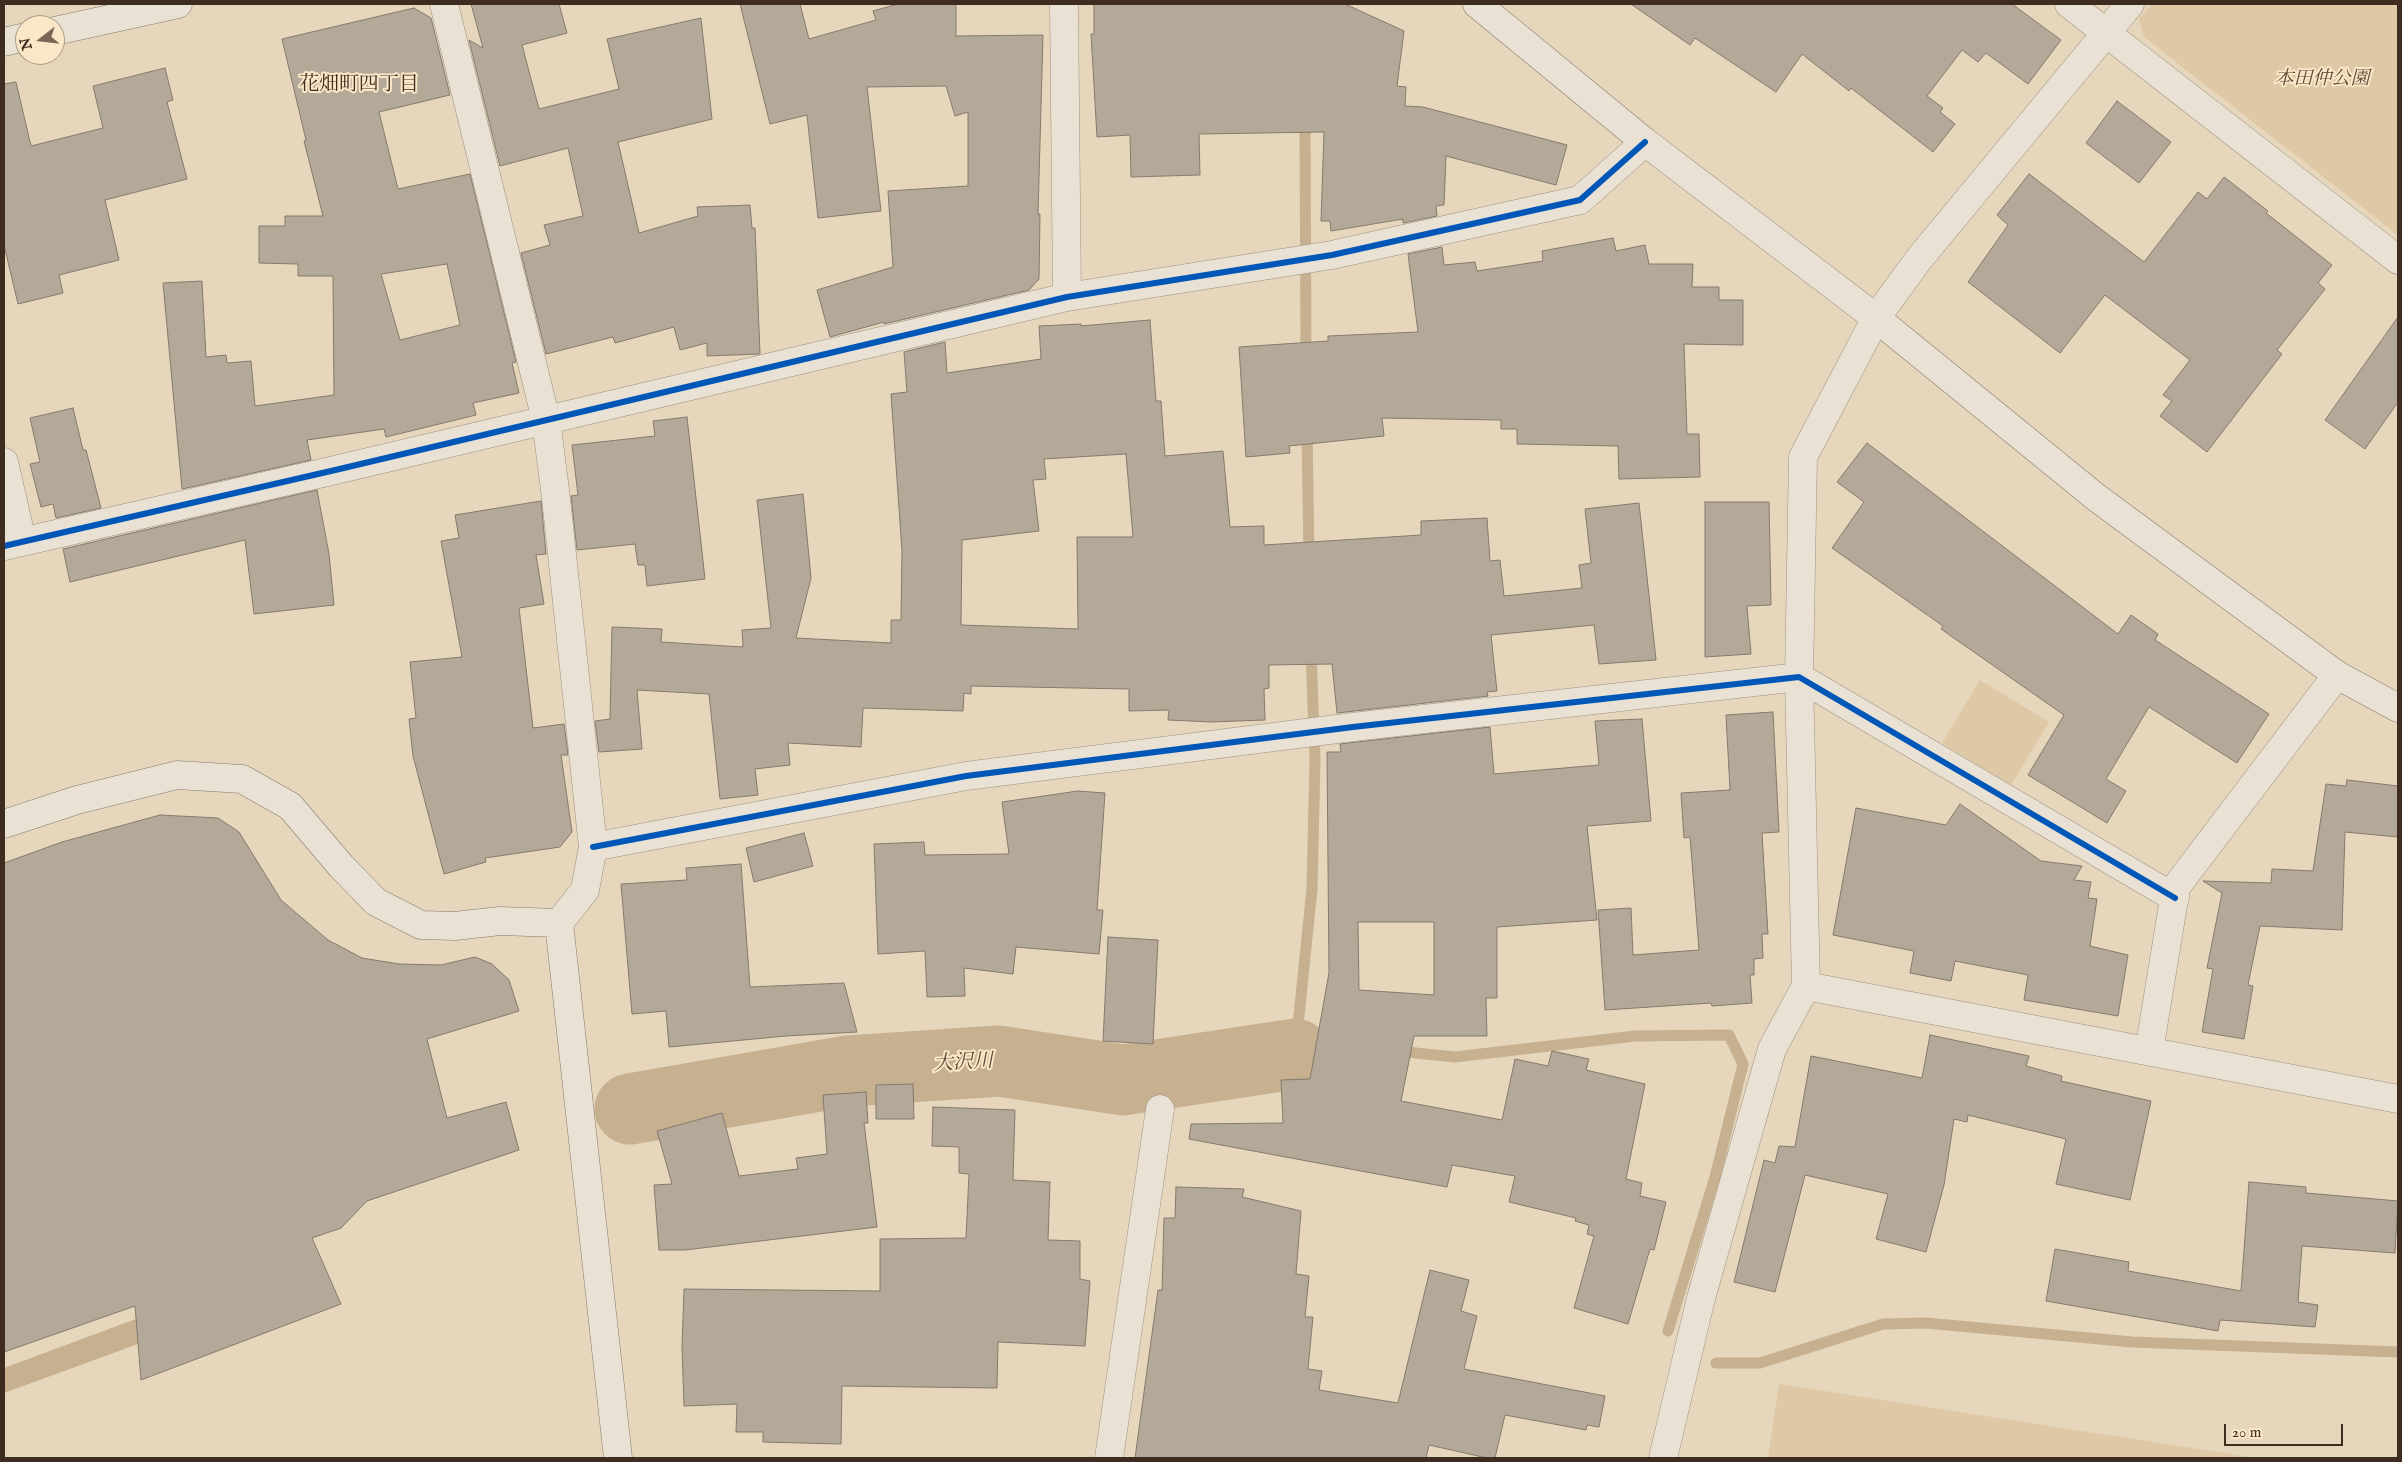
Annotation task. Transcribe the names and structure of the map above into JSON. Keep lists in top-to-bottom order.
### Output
{
  "districts": ["花畑町四丁目"],
  "water": ["大沢川"],
  "parks": ["本田仲公園"],
  "scale_bar": "20 m",
  "north": "left"
}
